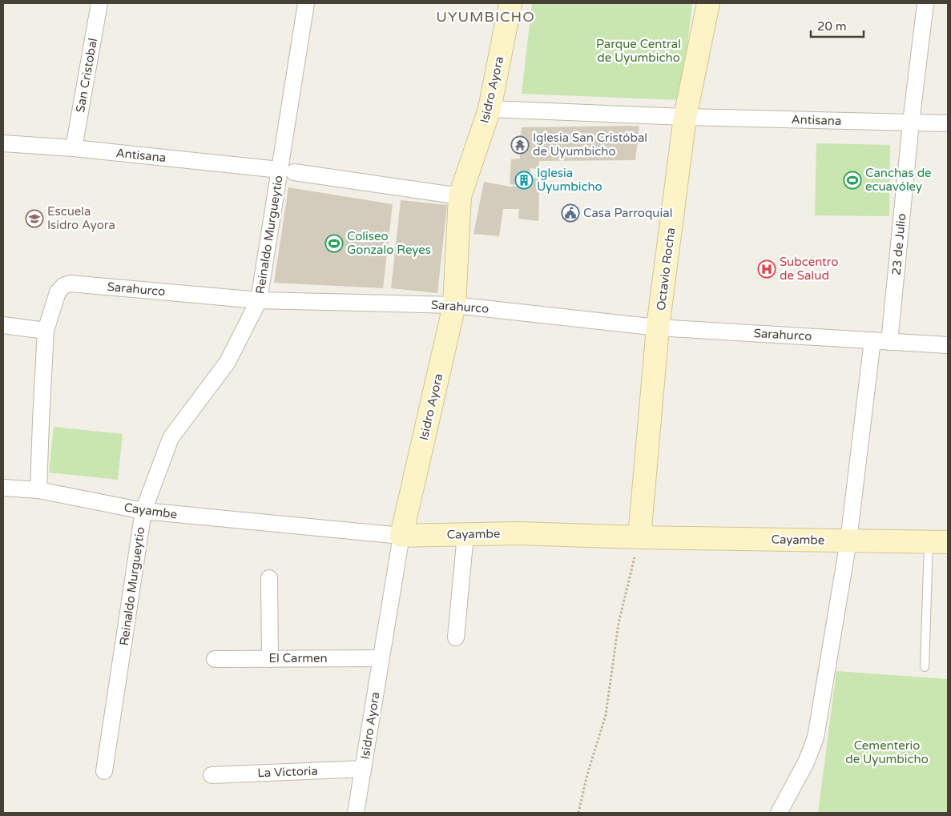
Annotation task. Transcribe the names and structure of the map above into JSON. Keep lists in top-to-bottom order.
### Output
{
  "streets": {
    "street": [
      "San Cristobal",
      "Isidro Ayora",
      "Antisana",
      "Reinaldo Murgueytio",
      "23 de Julio",
      "Octavio Rocha",
      "Sarahurco",
      "Cayambe",
      "El Carmen",
      "La Victoria"
    ]
  },
  "crossings": [
    ["San Cristobal", "Antisana"],
    ["Isidro Ayora", "Antisana"],
    ["Isidro Ayora", "Sarahurco"],
    ["Isidro Ayora", "Cayambe"],
    ["Isidro Ayora", "El Carmen"],
    ["Isidro Ayora", "La Victoria"],
    ["Antisana", "Reinaldo Murgueytio"],
    ["Antisana", "23 de Julio"],
    ["Antisana", "Octavio Rocha"],
    ["Reinaldo Murgueytio", "Sarahurco"],
    ["Reinaldo Murgueytio", "Cayambe"],
    ["23 de Julio", "Sarahurco"],
    ["Octavio Rocha", "Sarahurco"],
    ["Octavio Rocha", "Cayambe"],
    ["Sarahurco", "Cayambe"]
  ],
  "districts": ["UYUMBICHO"],
  "parks": ["Parque Central de Uyumbicho", "Cementerio de Uyumbicho"],
  "places": {
    "temple": ["Iglesia San Cristóbal de Uyumbicho"],
    "building": ["Iglesia Uyumbicho"],
    "sports": ["Canchas de ecuavóley", "Coliseo Gonzalo Reyes"],
    "public building": ["Casa Parroquial"],
    "school or university": ["Escuela Isidro Ayora"],
    "hospital": ["Subcentro de Salud"]
  },
  "scale_bar": "20 m"
}
